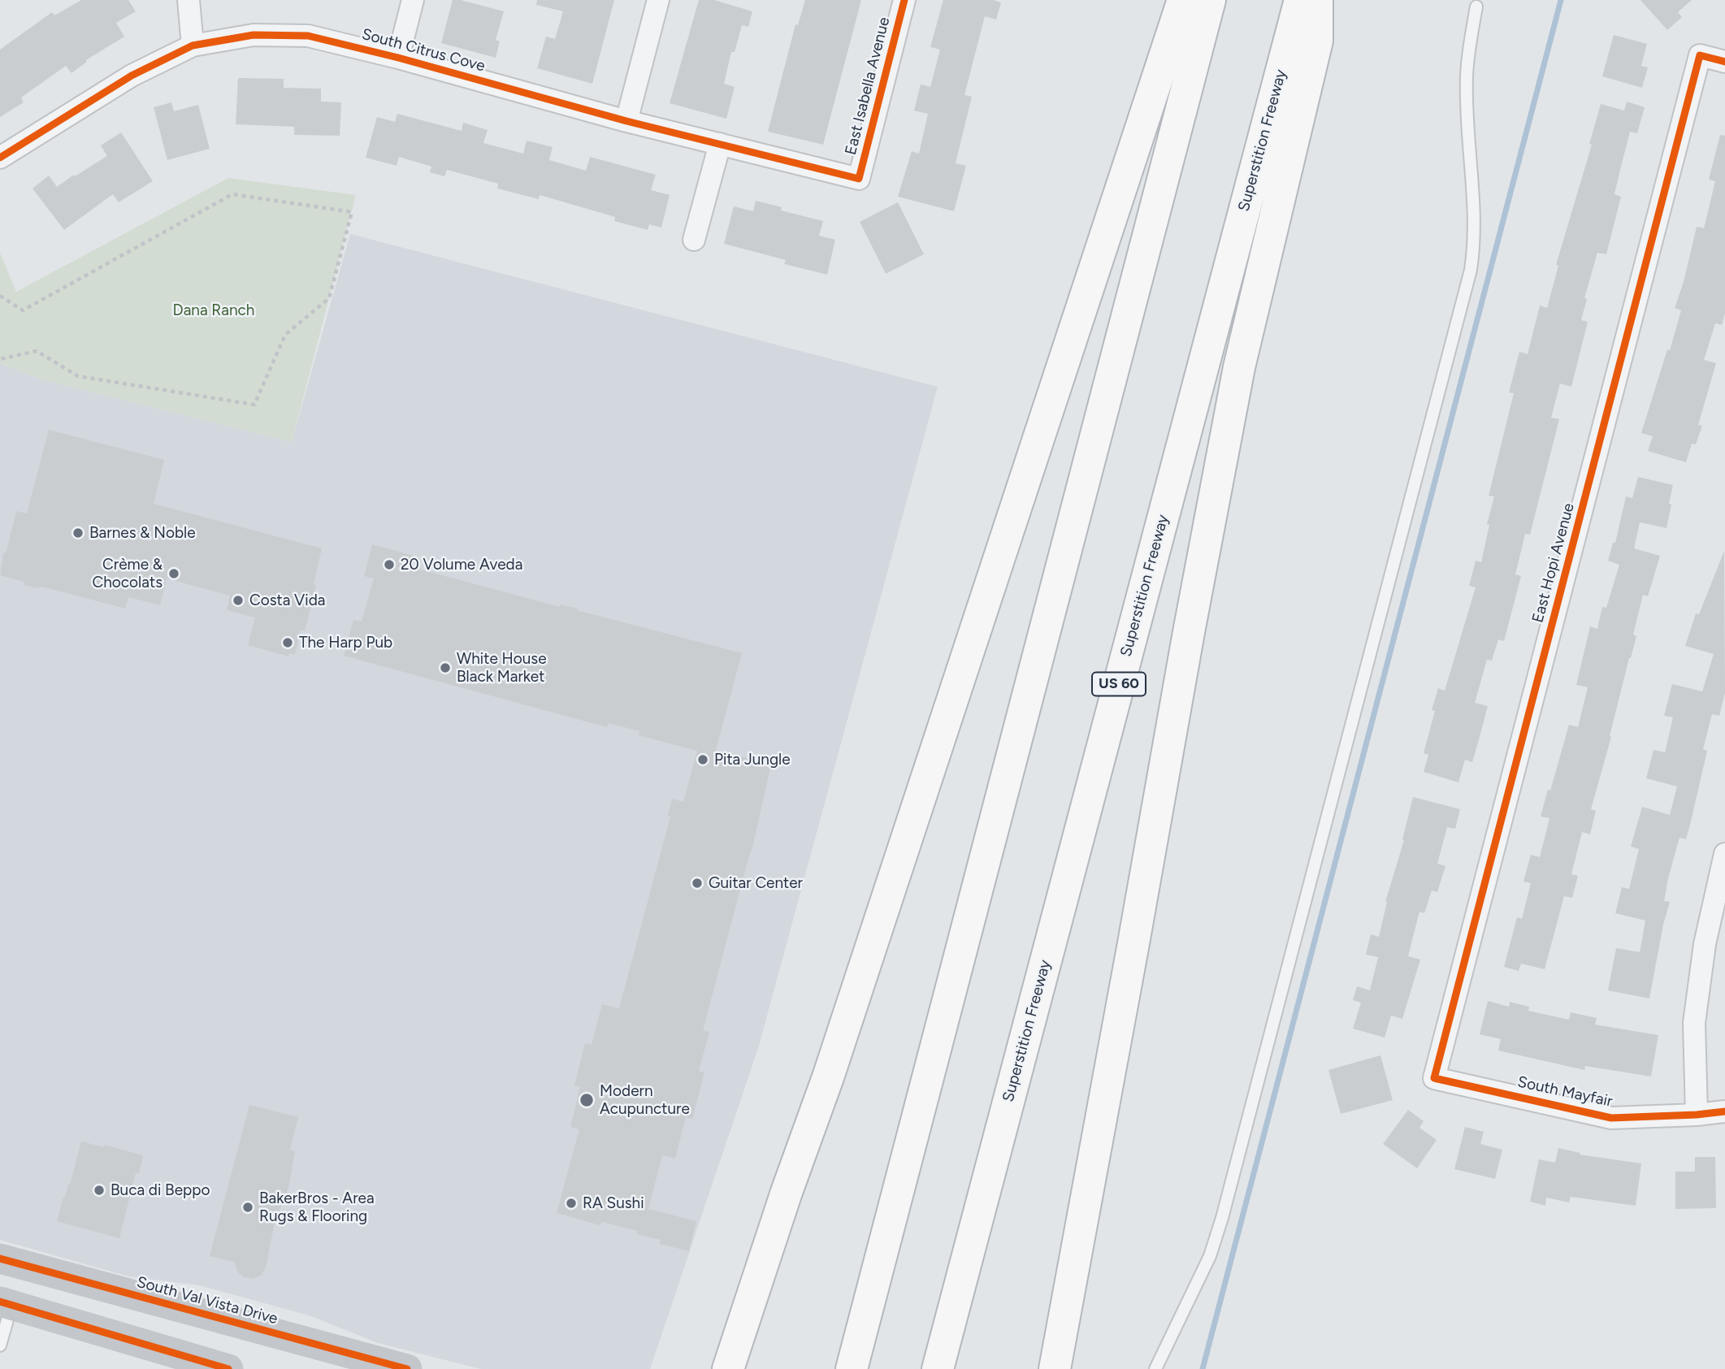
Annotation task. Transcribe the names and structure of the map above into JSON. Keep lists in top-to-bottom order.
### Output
{
  "streets": {
    "highway": ["Superstition Freeway", "US 60"],
    "main road": ["South Val Vista Drive"],
    "street": [
      "South Citrus Cove",
      "East Isabella Avenue",
      "East Hopi Avenue",
      "South Mayfair"
    ]
  },
  "crossings": [
    ["South Citrus Cove", "East Isabella Avenue"],
    ["East Hopi Avenue", "South Mayfair"]
  ],
  "parks": ["Dana Ranch"],
  "places": [
    "Barnes & Noble",
    "20 Volume Aveda",
    "Crème & Chocolats",
    "Costa Vida",
    "The Harp Pub",
    "White House Black Market",
    "Pita Jungle",
    "Guitar Center",
    "Modern Acupuncture",
    "Buca di Beppo",
    "RA Sushi",
    "BakerBros - Area Rugs & Flooring"
  ]
}
